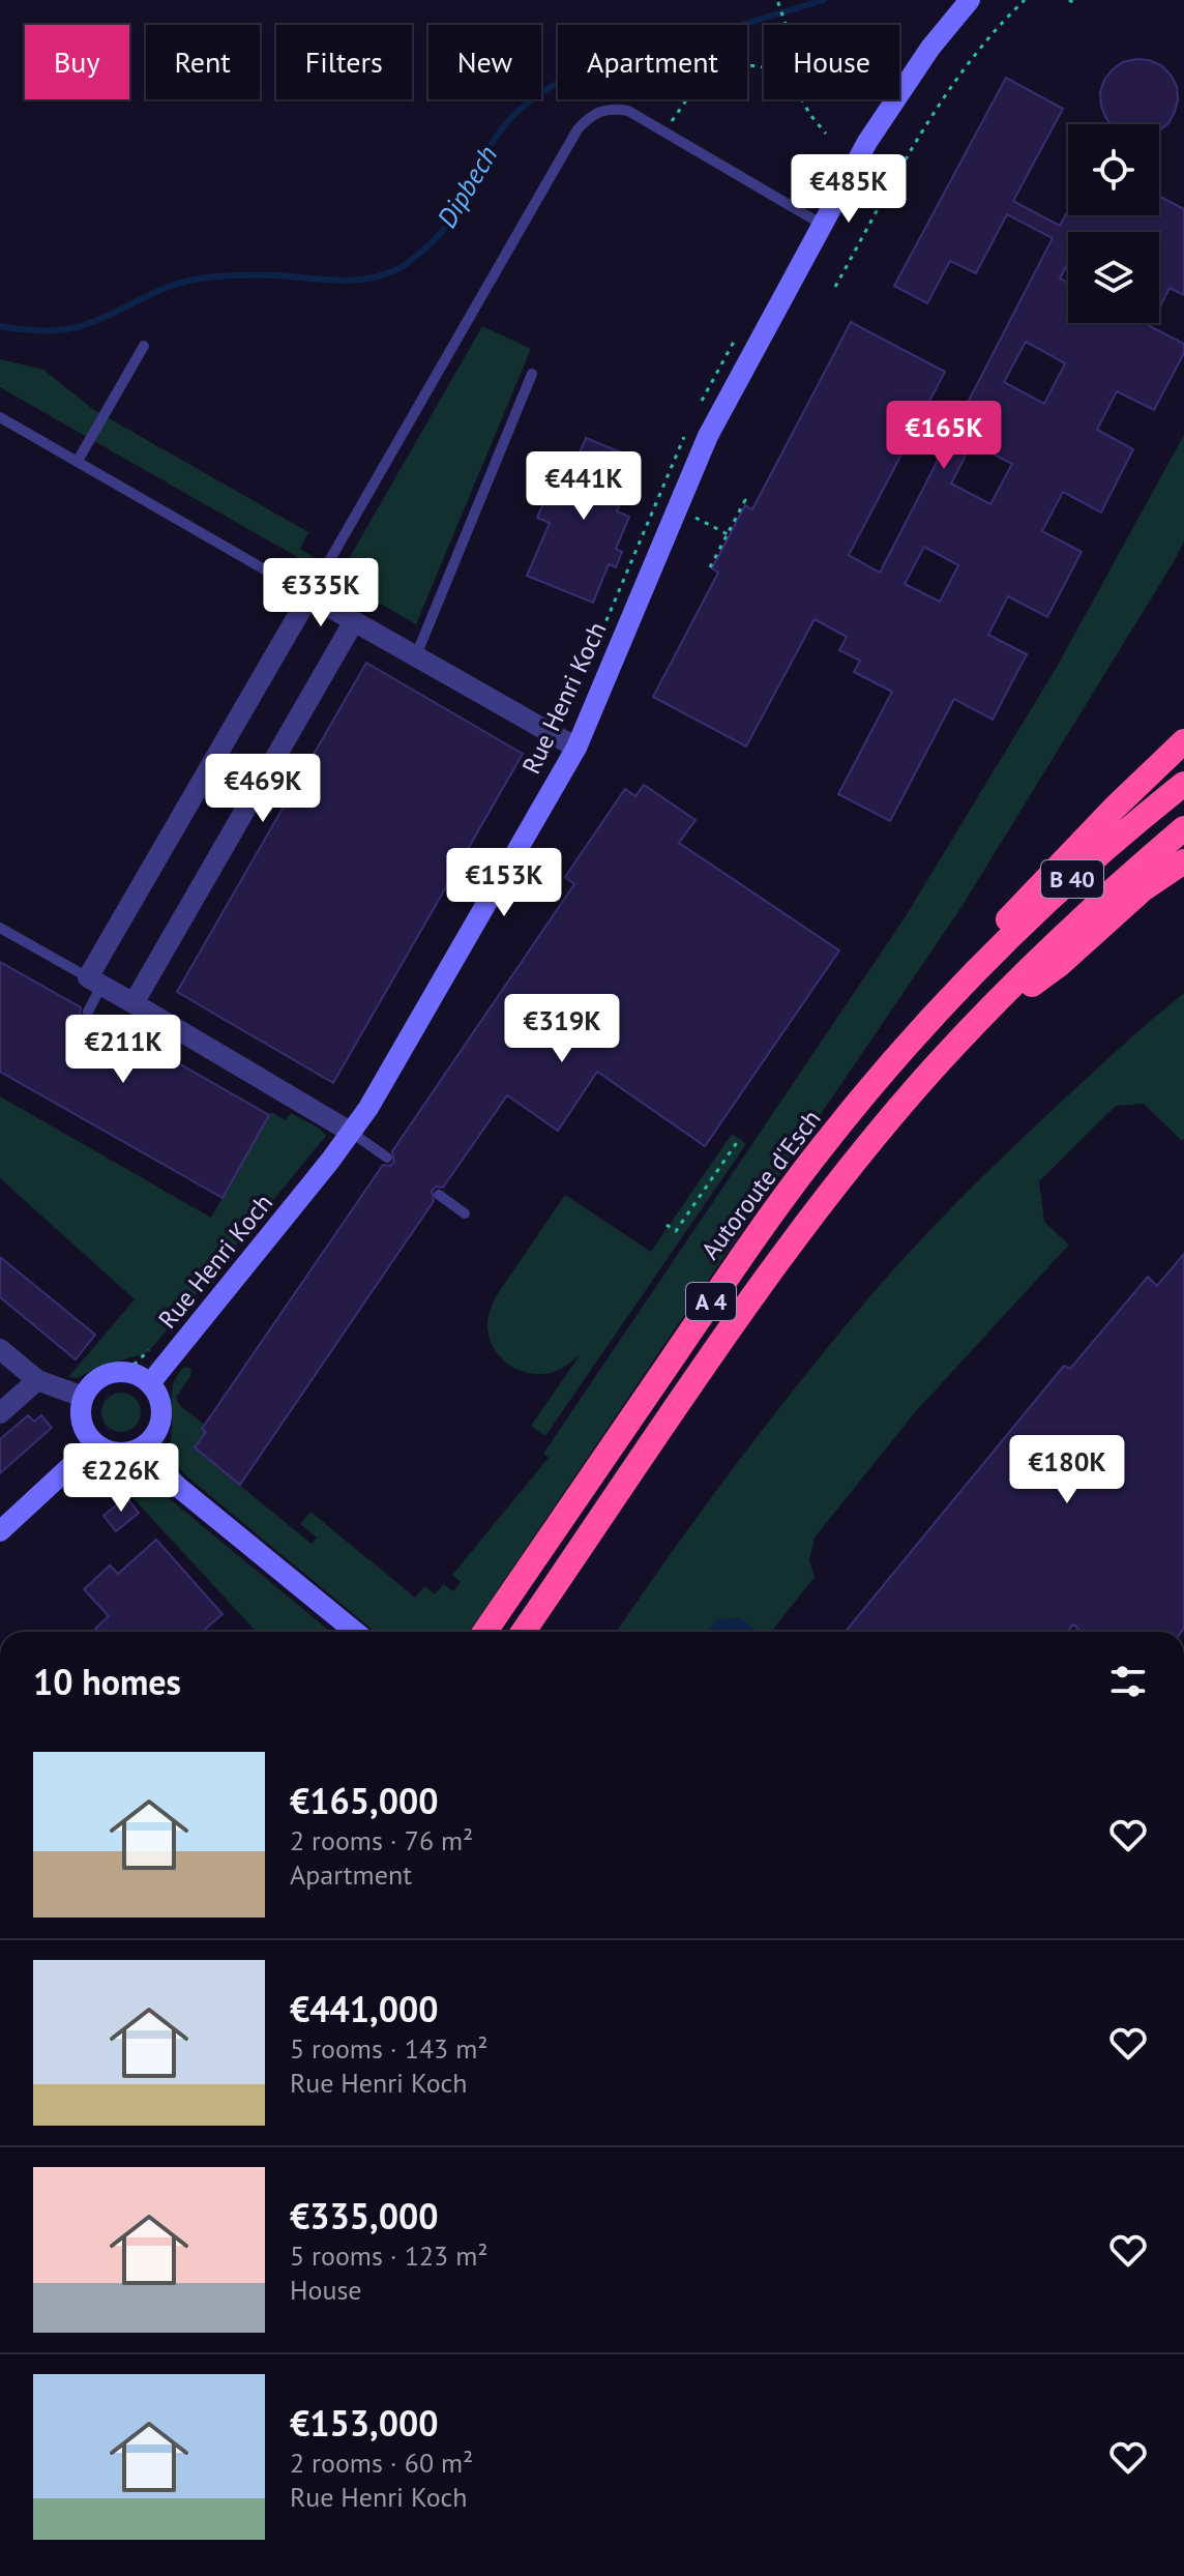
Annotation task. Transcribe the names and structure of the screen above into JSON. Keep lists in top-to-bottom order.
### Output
{
  "streets": {
    "highway": ["B 40", "Autoroute d'Esch", "A 4"],
    "street": ["Rue Henri Koch"]
  },
  "crossings": [
    ["B 40", "Autoroute d'Esch"],
    ["B 40", "A 4"],
    ["Autoroute d'Esch", "A 4"]
  ],
  "water": ["Dipbech"],
  "page": {
    "chip": [
      "Buy",
      "Rent",
      "Filters",
      "New",
      "Apartment",
      "House"
    ],
    "price": [
      "€485K",
      "€165K",
      "€441K",
      "€335K",
      "€469K",
      "€153K",
      "€319K",
      "€211K",
      "€180K",
      "€226K"
    ],
    "heading": "10 homes",
    "list": [
      {
        "name": "€165,000",
        "note": "2 rooms · 76 m² · Apartment"
      },
      {
        "name": "€441,000",
        "note": "5 rooms · 143 m² · Rue Henri Koch"
      },
      {
        "name": "€335,000",
        "note": "5 rooms · 123 m² · House"
      },
      {
        "name": "€153,000",
        "note": "2 rooms · 60 m² · Rue Henri Koch"
      }
    ]
  }
}
